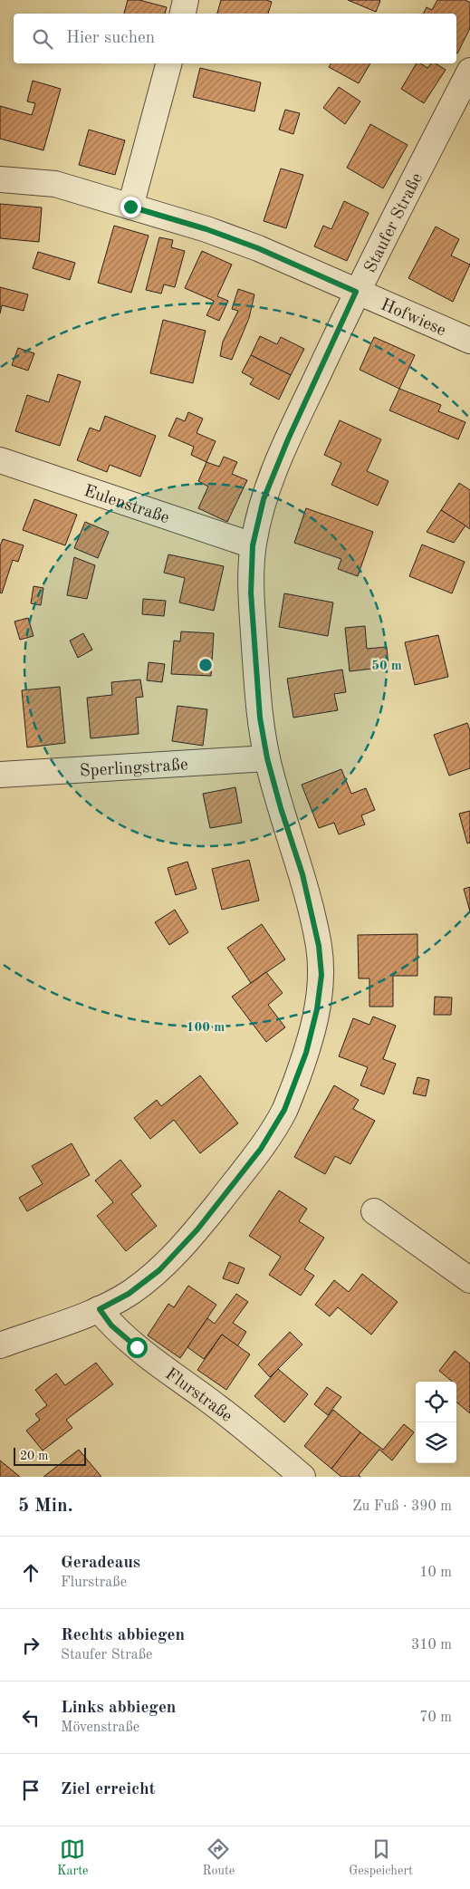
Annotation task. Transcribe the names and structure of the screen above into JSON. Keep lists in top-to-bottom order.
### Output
{
  "streets": {
    "street": [
      "Staufer Straße",
      "Hofwiese",
      "Eulenstraße",
      "Sperlingstraße",
      "Flurstraße"
    ]
  },
  "crossings": [
    ["Staufer Straße", "Hofwiese"],
    ["Staufer Straße", "Eulenstraße"],
    ["Staufer Straße", "Sperlingstraße"],
    ["Staufer Straße", "Flurstraße"]
  ],
  "scale_bar": "20 m",
  "page": {
    "search": "Hier suchen",
    "scale": "20 m",
    "heading": ["5 Min.", "Zu Fuß · 390 m"],
    "list": [
      ["Geradeaus", "Flurstraße", "10 m"],
      ["Rechts abbiegen", "Staufer Straße", "310 m"],
      ["Links abbiegen", "Mövenstraße", "70 m"],
      "Ziel erreicht"
    ],
    "nav": ["Karte", "Route", "Gespeichert"]
  },
  "rings": ["50 m", "100 m"]
}
